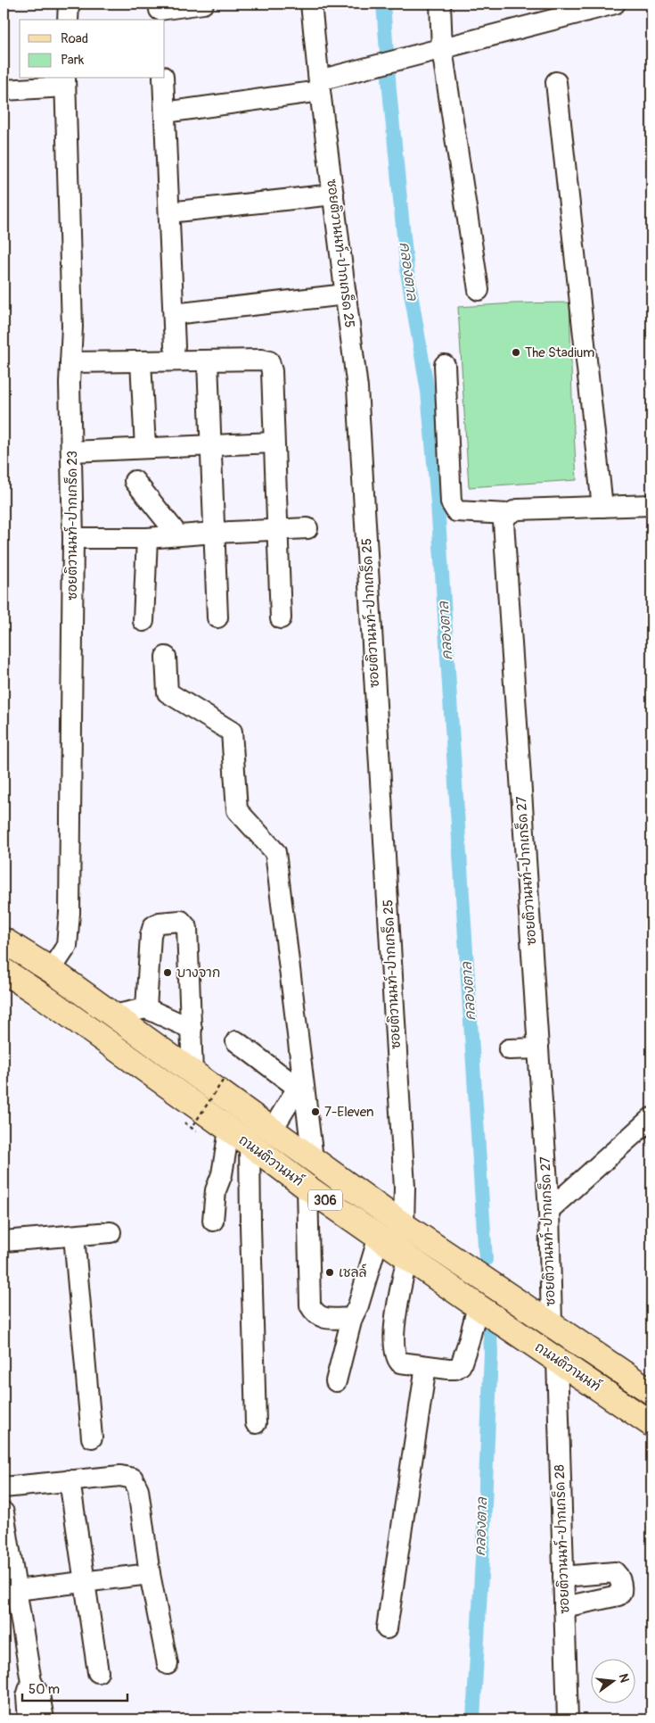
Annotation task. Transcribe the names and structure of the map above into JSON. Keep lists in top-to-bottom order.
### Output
{
  "streets": {
    "main road": ["ถนนติวานนท์", "306"],
    "street": [
      "ซอยติวานนท์-ปากเกร็ด 25",
      "ซอยติวานนท์-ปากเกร็ด 23",
      "ซอยติวานนท์-ปากเกร็ด 27",
      "ซอยติวานนท์-ปากเกร็ด 28"
    ]
  },
  "crossings": [
    ["ซอยติวานนท์-ปากเกร็ด 25", "ถนนติวานนท์"],
    ["ซอยติวานนท์-ปากเกร็ด 23", "ถนนติวานนท์"],
    ["ซอยติวานนท์-ปากเกร็ด 27", "ถนนติวานนท์"],
    ["ถนนติวานนท์", "ซอยติวานนท์-ปากเกร็ด 28"]
  ],
  "water": ["คลองตาล"],
  "places": [
    "The Stadium",
    "บางจาก",
    "7-Eleven",
    "เชลล์"
  ],
  "legend": ["Road", "Park"],
  "scale_bar": "50 m",
  "north": "right"
}
